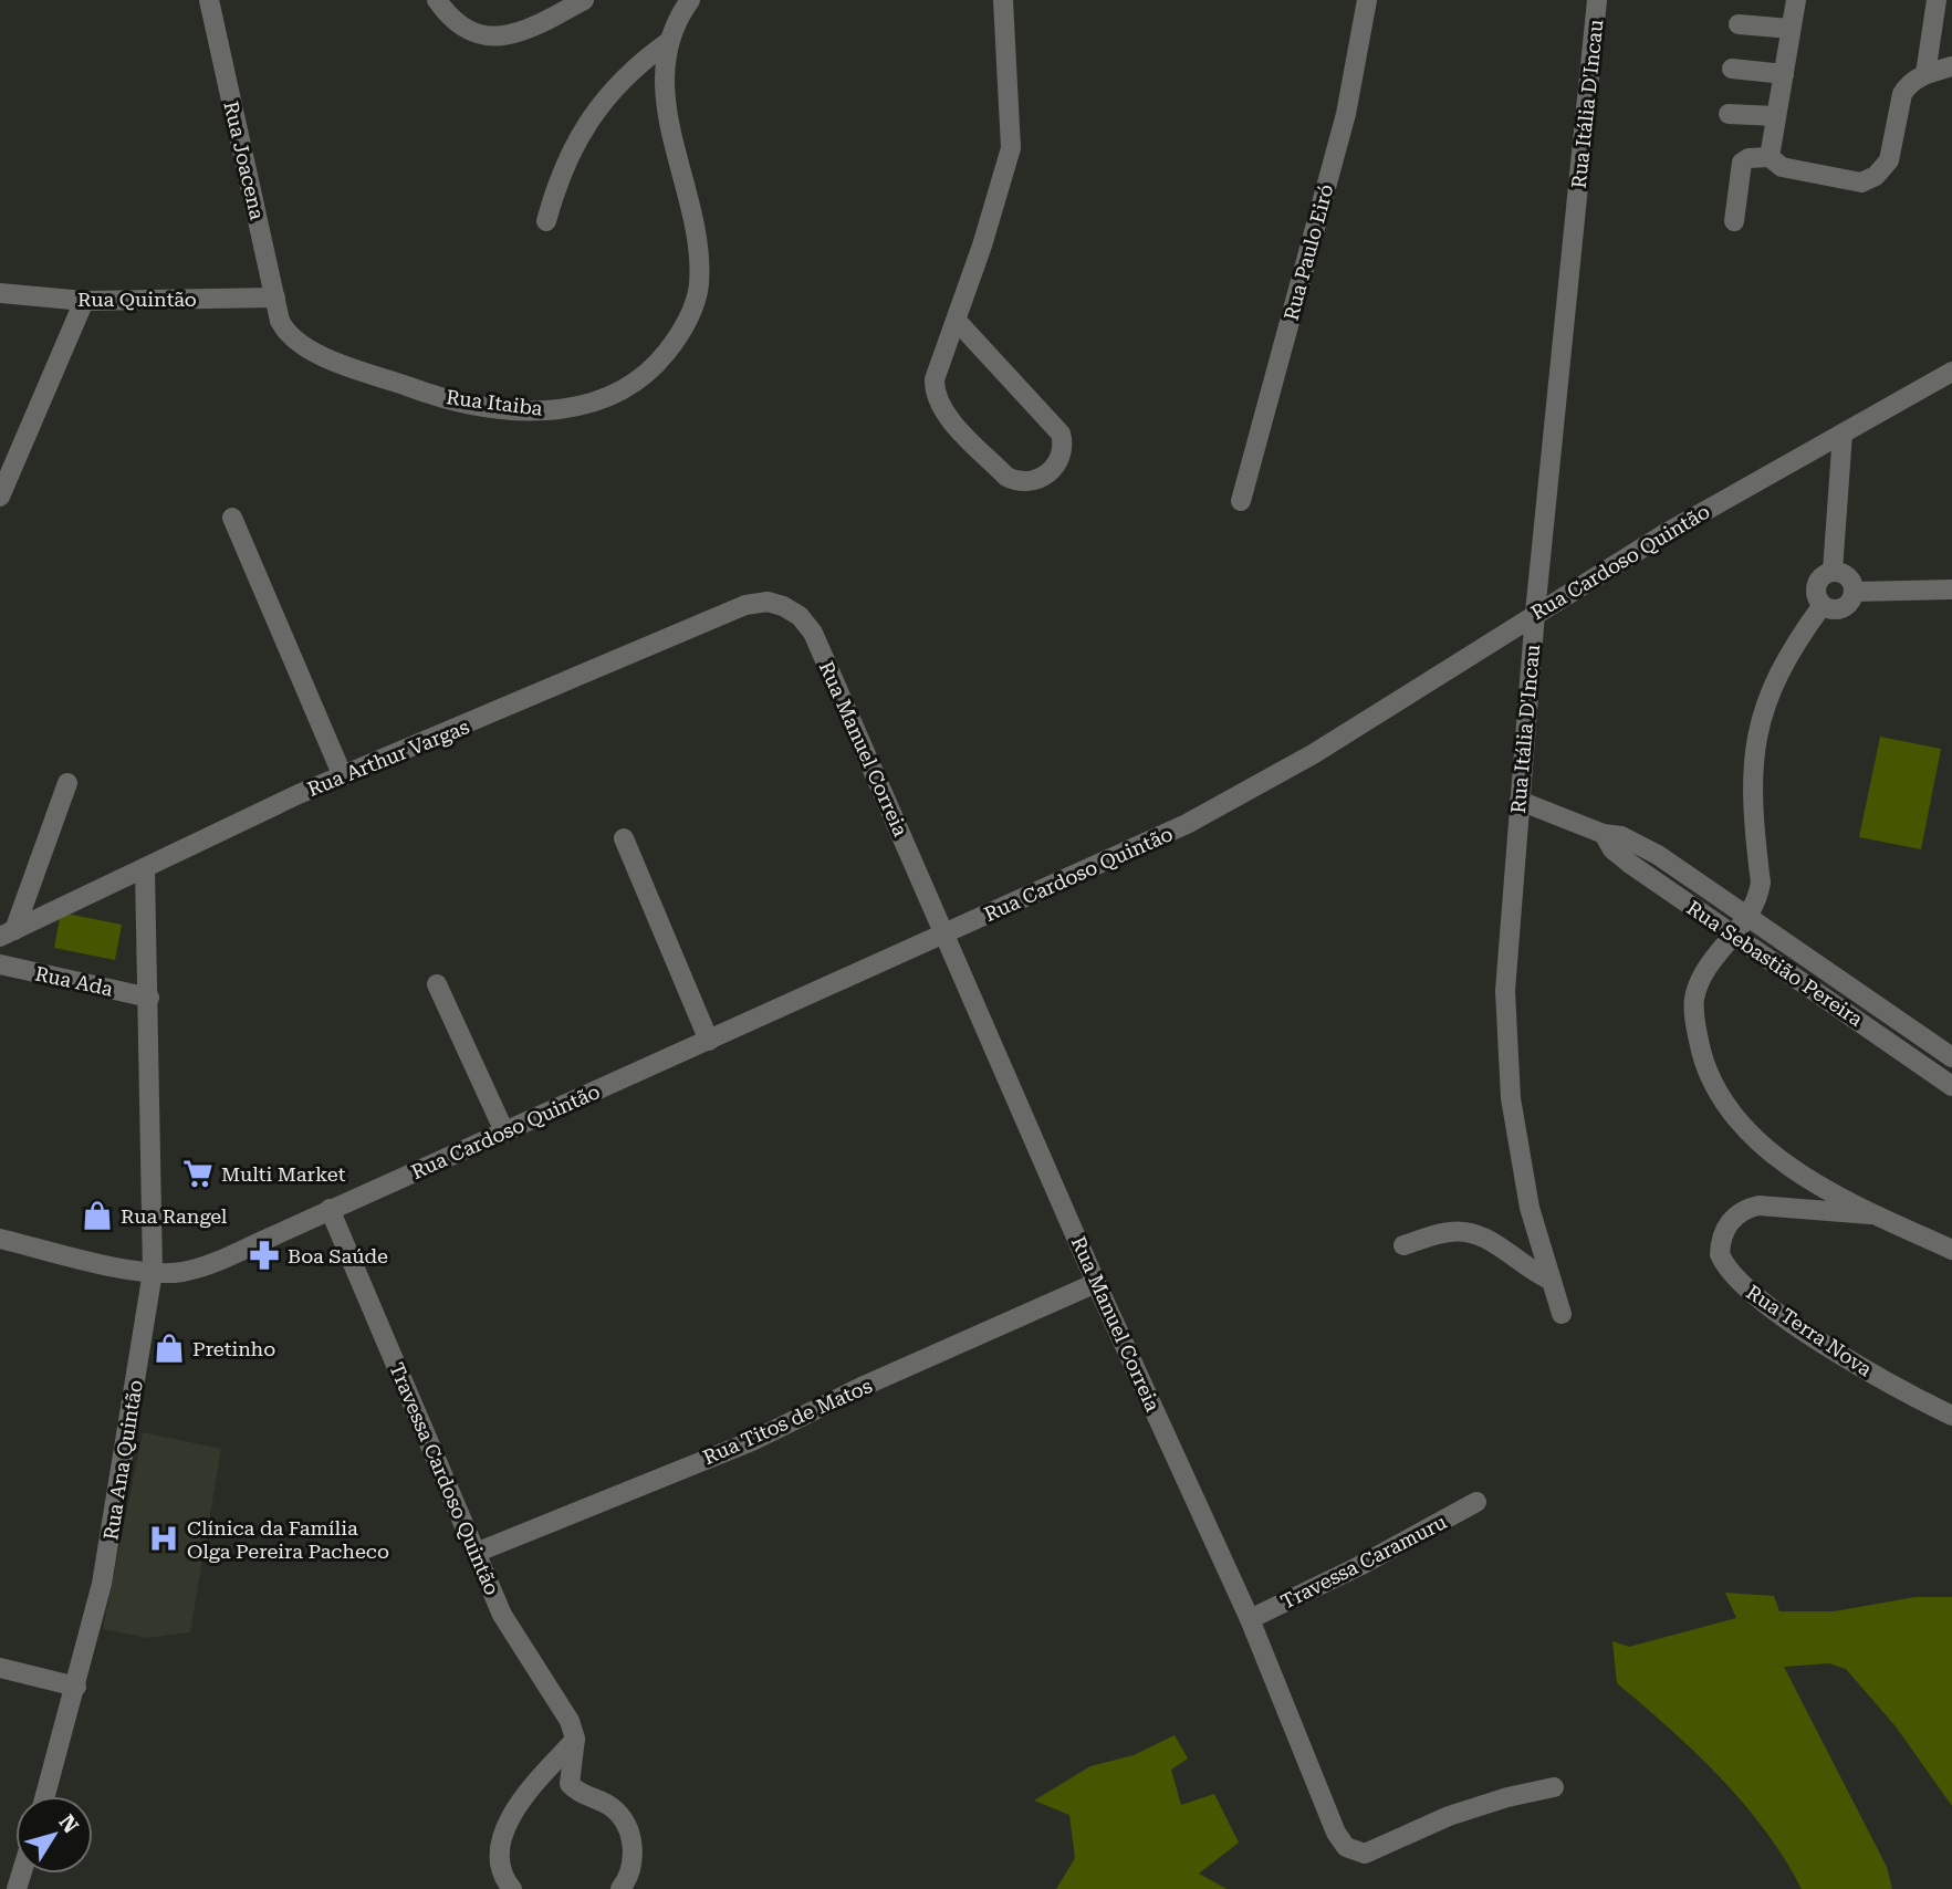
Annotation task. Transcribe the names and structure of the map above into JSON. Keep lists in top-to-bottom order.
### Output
{
  "streets": {
    "street": [
      "Rua Itália D'Incau",
      "Rua Joacena",
      "Rua Paulo Eiró",
      "Rua Quintão",
      "Rua Itaiba",
      "Rua Cardoso Quintão",
      "Rua Manuel Correia",
      "Rua Arthur Vargas",
      "Rua Sebastião Pereira",
      "Rua Ada",
      "Rua Terra Nova",
      "Rua Titos de Matos",
      "Rua Ana Quintão",
      "Travessa Cardoso Quintão",
      "Travessa Caramuru"
    ]
  },
  "crossings": [
    ["Rua Itália D'Incau", "Rua Cardoso Quintão"],
    ["Rua Itália D'Incau", "Rua Sebastião Pereira"],
    ["Rua Joacena", "Rua Quintão"],
    ["Rua Joacena", "Rua Itaiba"],
    ["Rua Cardoso Quintão", "Rua Manuel Correia"],
    ["Rua Cardoso Quintão", "Rua Ana Quintão"],
    ["Rua Cardoso Quintão", "Travessa Cardoso Quintão"],
    ["Rua Manuel Correia", "Rua Arthur Vargas"],
    ["Rua Manuel Correia", "Rua Titos de Matos"],
    ["Rua Manuel Correia", "Travessa Caramuru"],
    ["Rua Arthur Vargas", "Rua Ana Quintão"],
    ["Rua Ada", "Rua Ana Quintão"],
    ["Rua Titos de Matos", "Travessa Cardoso Quintão"]
  ],
  "places": {
    "supermarket": ["Multi Market"],
    "shop": ["Rua Rangel", "Pretinho"],
    "pharmacy": ["Boa Saúde"],
    "hospital": ["Clínica da Família Olga Pereira Pacheco"]
  },
  "north": "top right"
}
